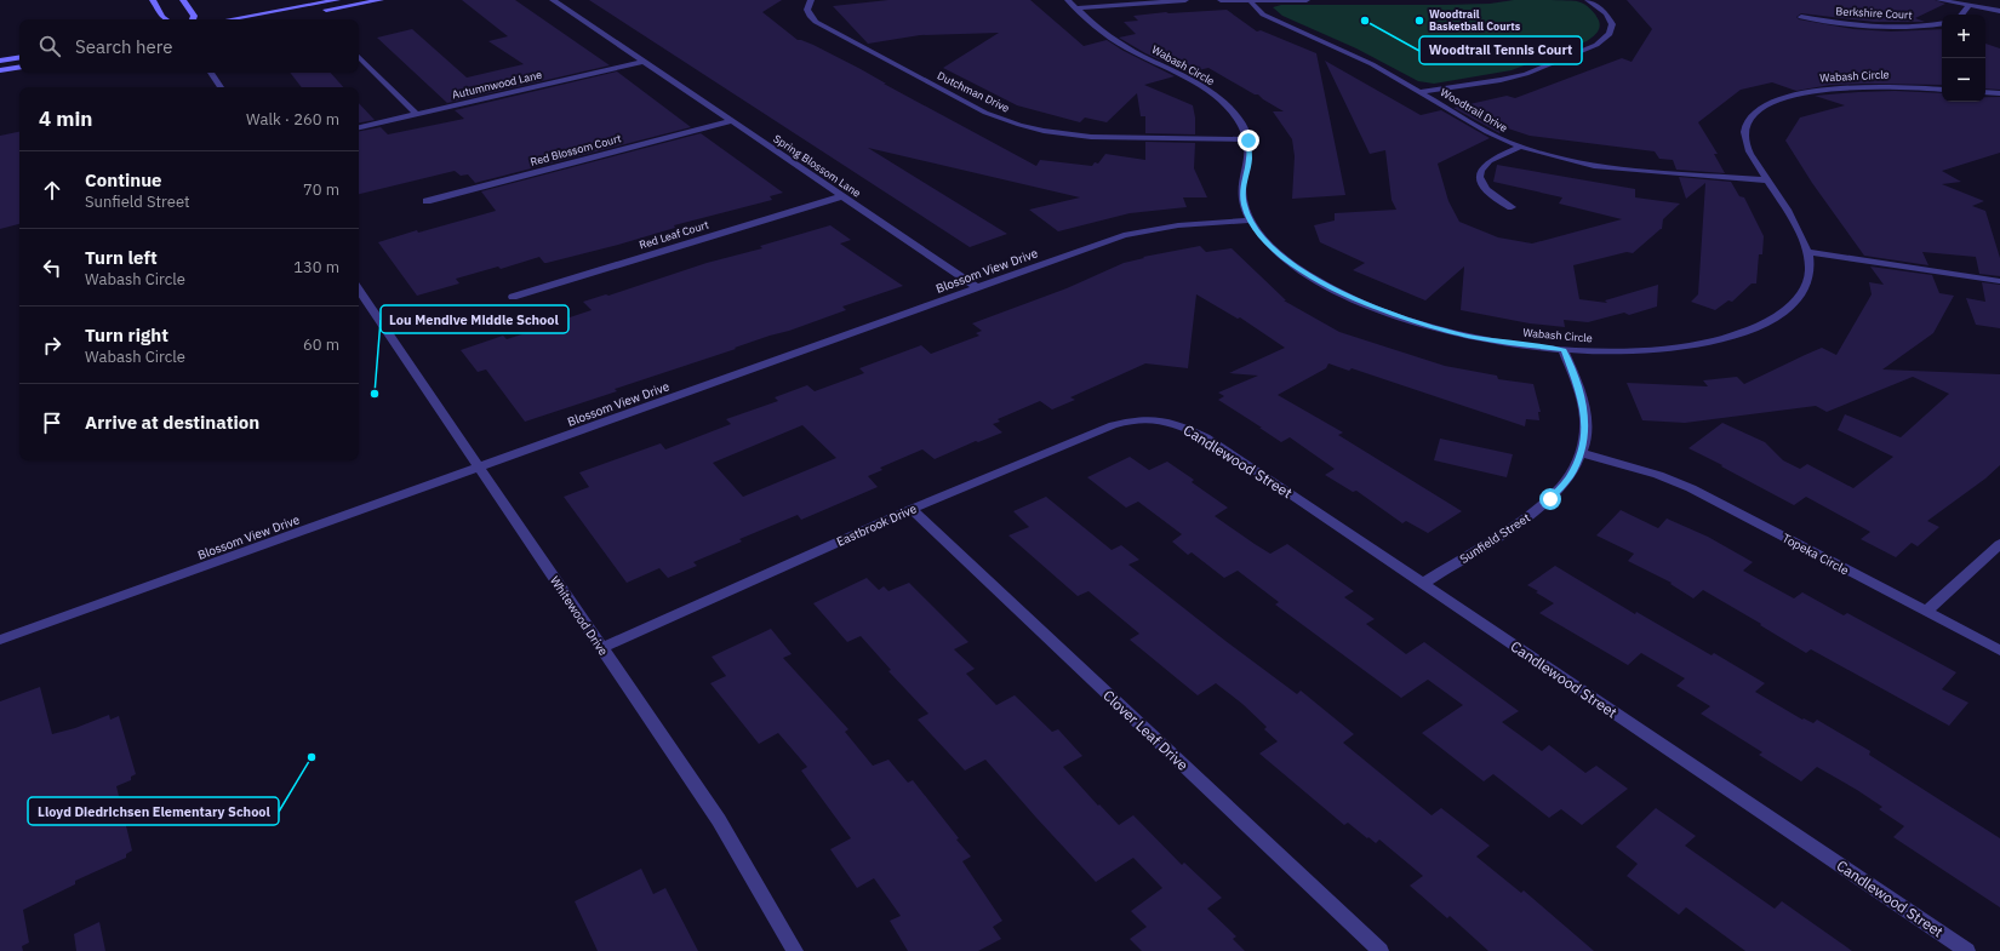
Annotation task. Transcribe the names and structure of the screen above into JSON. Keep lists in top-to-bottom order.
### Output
{
  "streets": {
    "street": [
      "Berkshire Court",
      "Wabash Circle",
      "Autumnwood Lane",
      "Dutchman Drive",
      "Woodtrail Drive",
      "Red Blossom Court",
      "Spring Blossom Lane",
      "Red Leaf Court",
      "Blossom View Drive",
      "Candlewood Street",
      "Eastbrook Drive",
      "Sunfield Street",
      "Topeka Circle",
      "Whitewood Drive",
      "Clover Leaf Drive"
    ]
  },
  "crossings": [
    ["Wabash Circle", "Dutchman Drive"],
    ["Wabash Circle", "Woodtrail Drive"],
    ["Wabash Circle", "Blossom View Drive"],
    ["Wabash Circle", "Sunfield Street"],
    ["Autumnwood Lane", "Spring Blossom Lane"],
    ["Red Blossom Court", "Spring Blossom Lane"],
    ["Spring Blossom Lane", "Red Leaf Court"],
    ["Spring Blossom Lane", "Blossom View Drive"],
    ["Blossom View Drive", "Whitewood Drive"],
    ["Candlewood Street", "Eastbrook Drive"],
    ["Candlewood Street", "Sunfield Street"],
    ["Eastbrook Drive", "Whitewood Drive"],
    ["Eastbrook Drive", "Clover Leaf Drive"],
    ["Sunfield Street", "Topeka Circle"]
  ],
  "places": [
    "Woodtrail Tennis Court",
    "Woodtrail Basketball Courts",
    "Lou Mendive Middle School",
    "Lloyd Diedrichsen Elementary School"
  ],
  "page": {
    "map_buttons": ["+", "−"],
    "search": "Search here",
    "heading": ["4 min", "Walk · 260 m"],
    "list": [
      ["Continue", "Sunfield Street", "70 m"],
      ["Turn left", "Wabash Circle", "130 m"],
      ["Turn right", "Wabash Circle", "60 m"],
      "Arrive at destination"
    ]
  }
}
